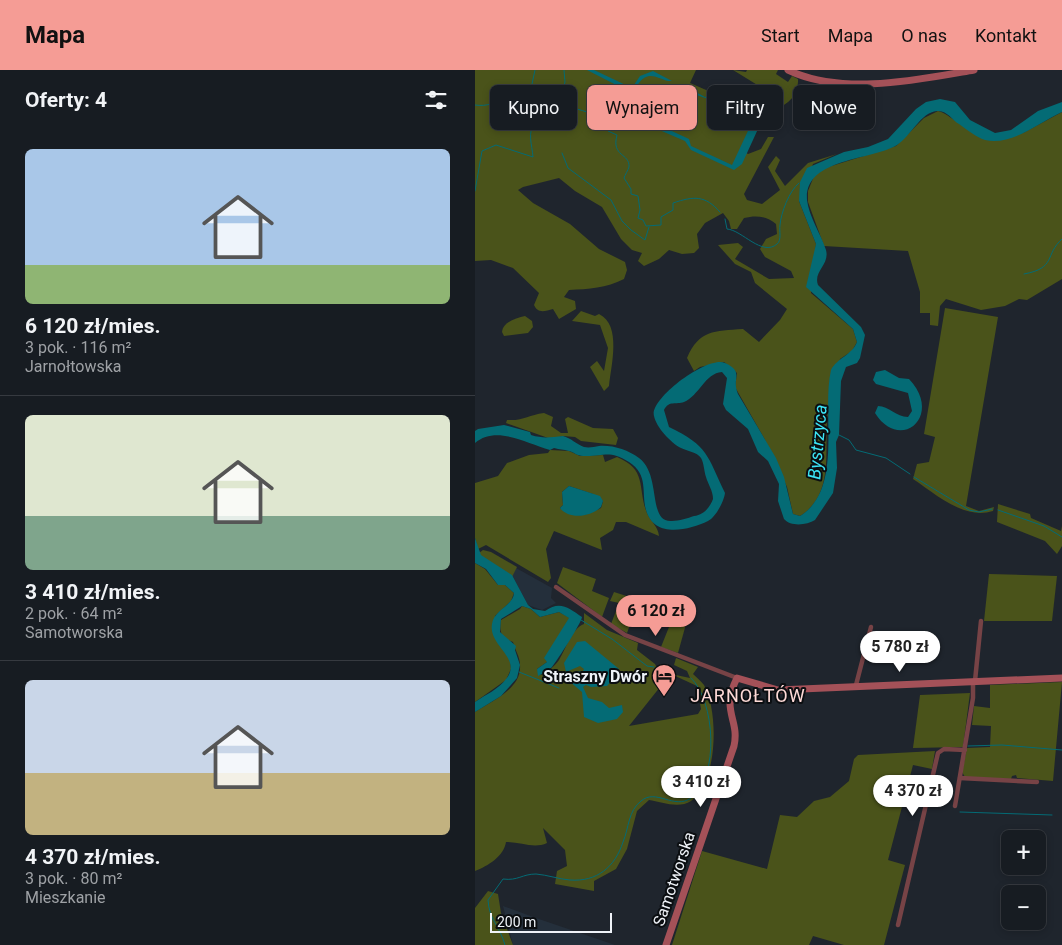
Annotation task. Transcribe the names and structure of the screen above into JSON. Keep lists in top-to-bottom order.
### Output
{
  "streets": {
    "street": ["Samotworska"]
  },
  "districts": ["JARNOŁTÓW"],
  "water": ["Bystrzyca"],
  "places": {
    "hotel": ["Straszny Dwór"]
  },
  "scale_bar": "200 m",
  "page": {
    "header": "Mapa",
    "nav": [
      "Start",
      "Mapa",
      "O nas",
      "Kontakt"
    ],
    "heading": "Oferty: 4",
    "chip": [
      "Kupno",
      "Wynajem",
      "Filtry",
      "Nowe"
    ],
    "list": [
      {
        "name": "6 120 zł/mies.",
        "note": "3 pok. · 116 m² · Jarnołtowska"
      },
      {
        "name": "3 410 zł/mies.",
        "note": "2 pok. · 64 m² · Samotworska"
      },
      {
        "name": "4 370 zł/mies.",
        "note": "3 pok. · 80 m² · Mieszkanie"
      }
    ],
    "price": [
      "6 120 zł",
      "5 780 zł",
      "3 410 zł",
      "4 370 zł"
    ],
    "map_buttons": ["+", "−"],
    "scale": "200 m"
  }
}
